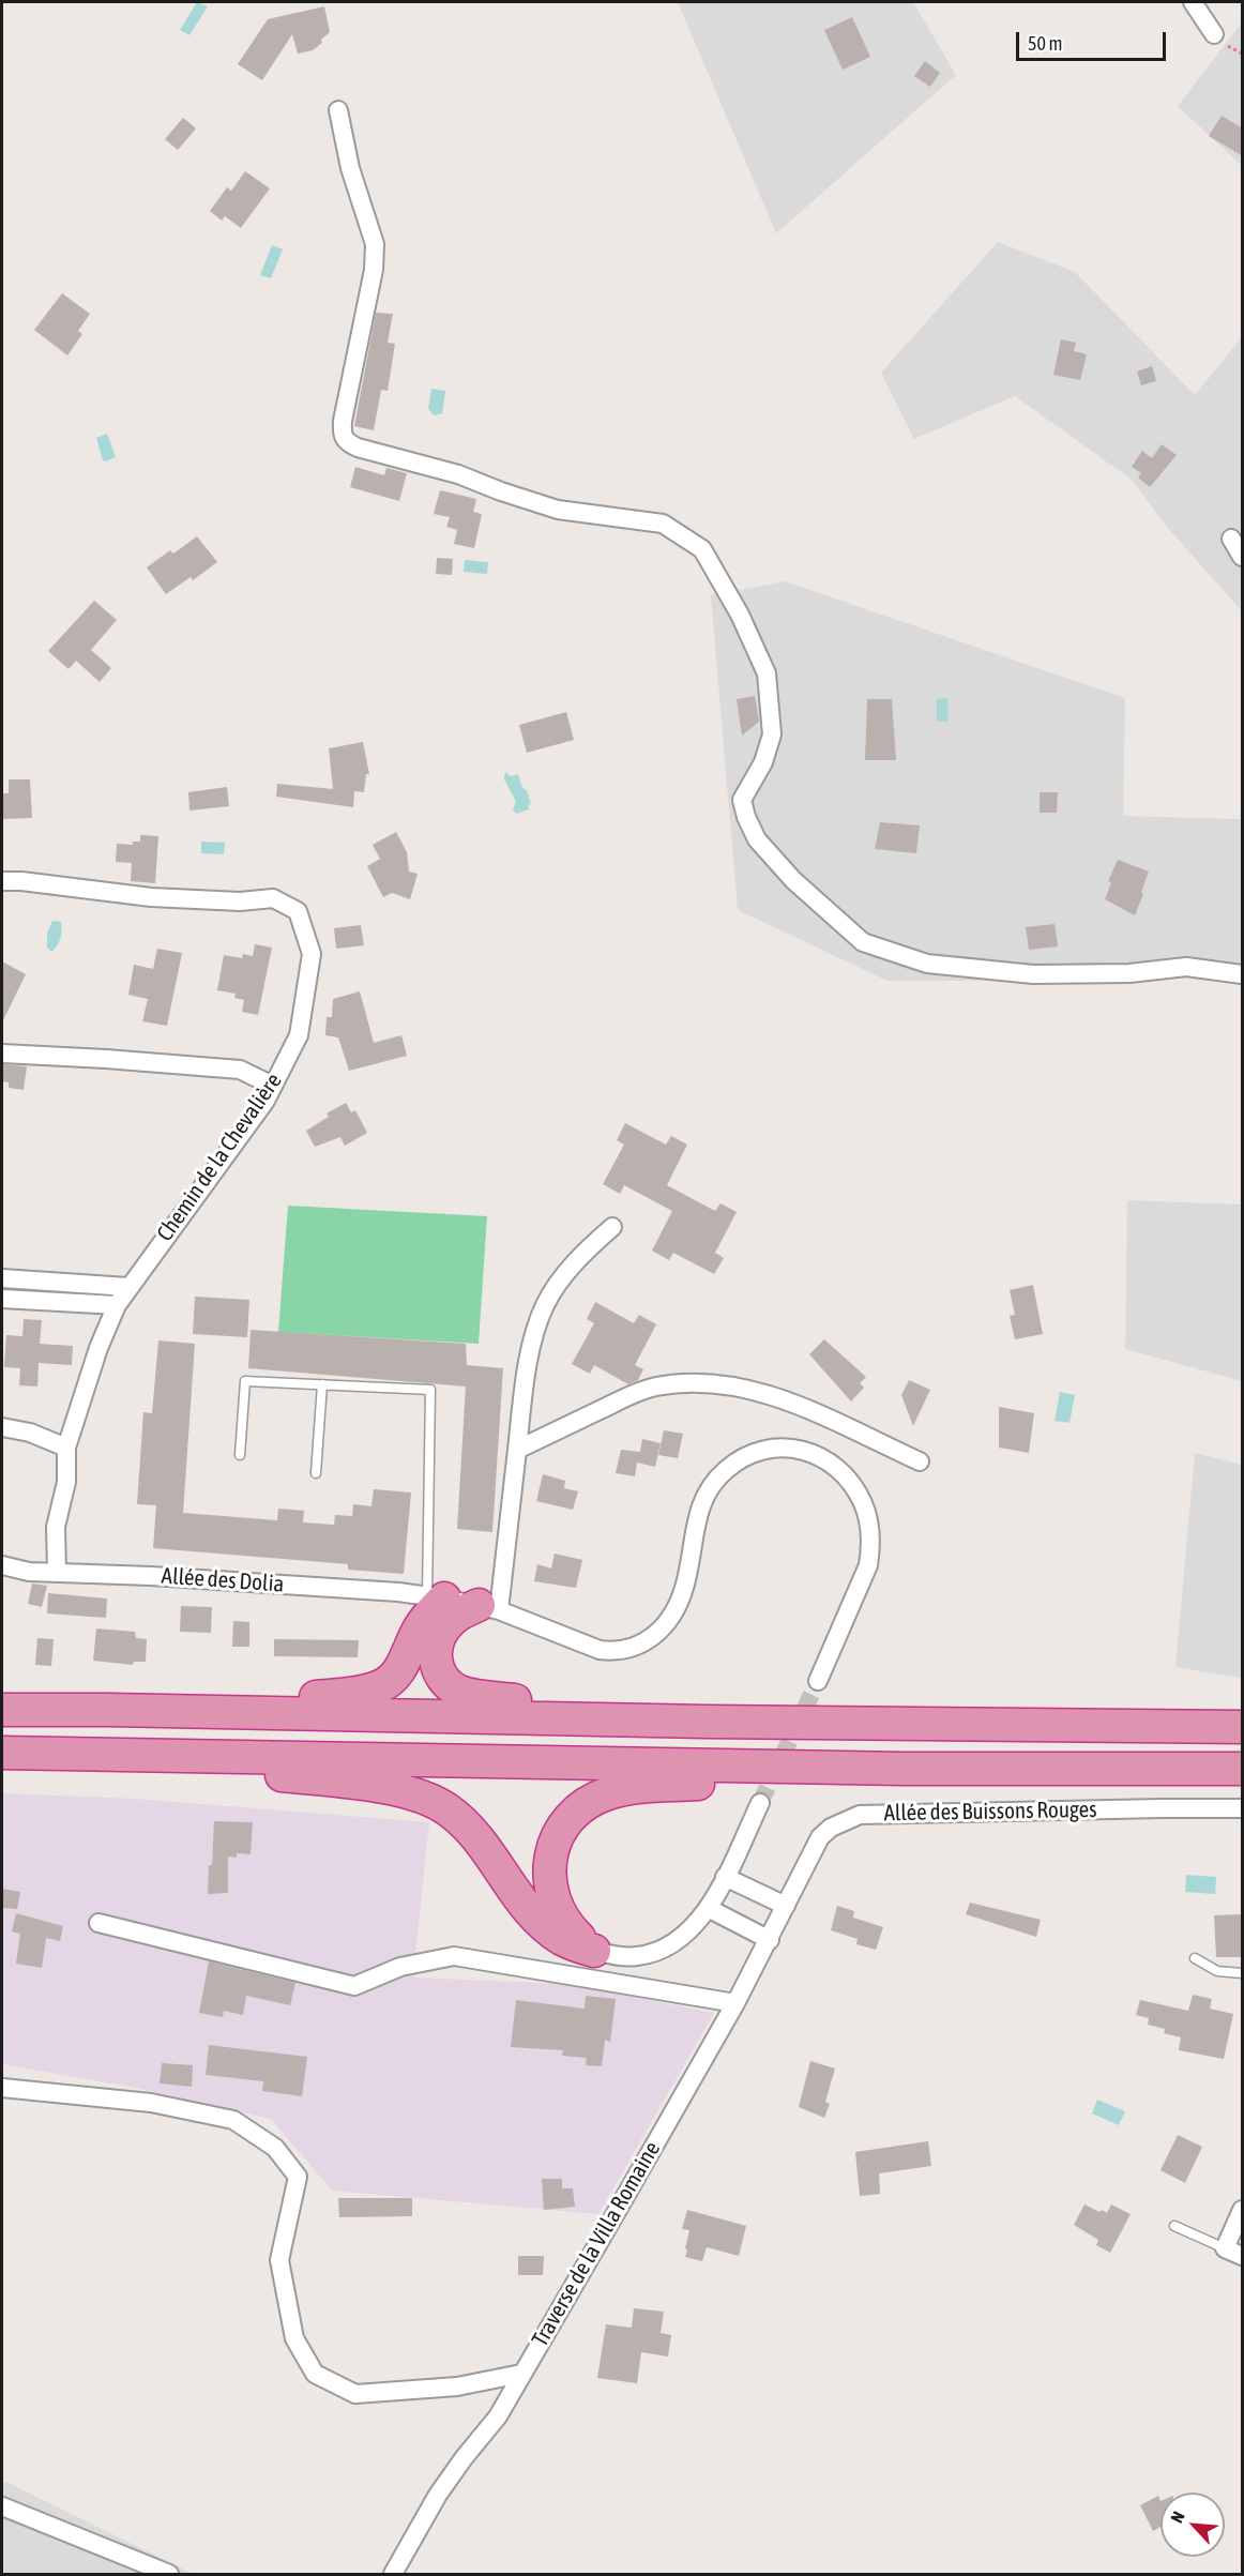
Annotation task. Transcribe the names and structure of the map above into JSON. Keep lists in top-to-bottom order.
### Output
{
  "streets": {
    "street": [
      "Chemin de la Chevalière",
      "Allée des Dolia",
      "Allée des Buissons Rouges",
      "Traverse de la Villa Romaine"
    ]
  },
  "crossings": [
    ["Chemin de la Chevalière", "Allée des Dolia"],
    ["Allée des Buissons Rouges", "Traverse de la Villa Romaine"]
  ],
  "scale_bar": "50 m",
  "north": "top left"
}
